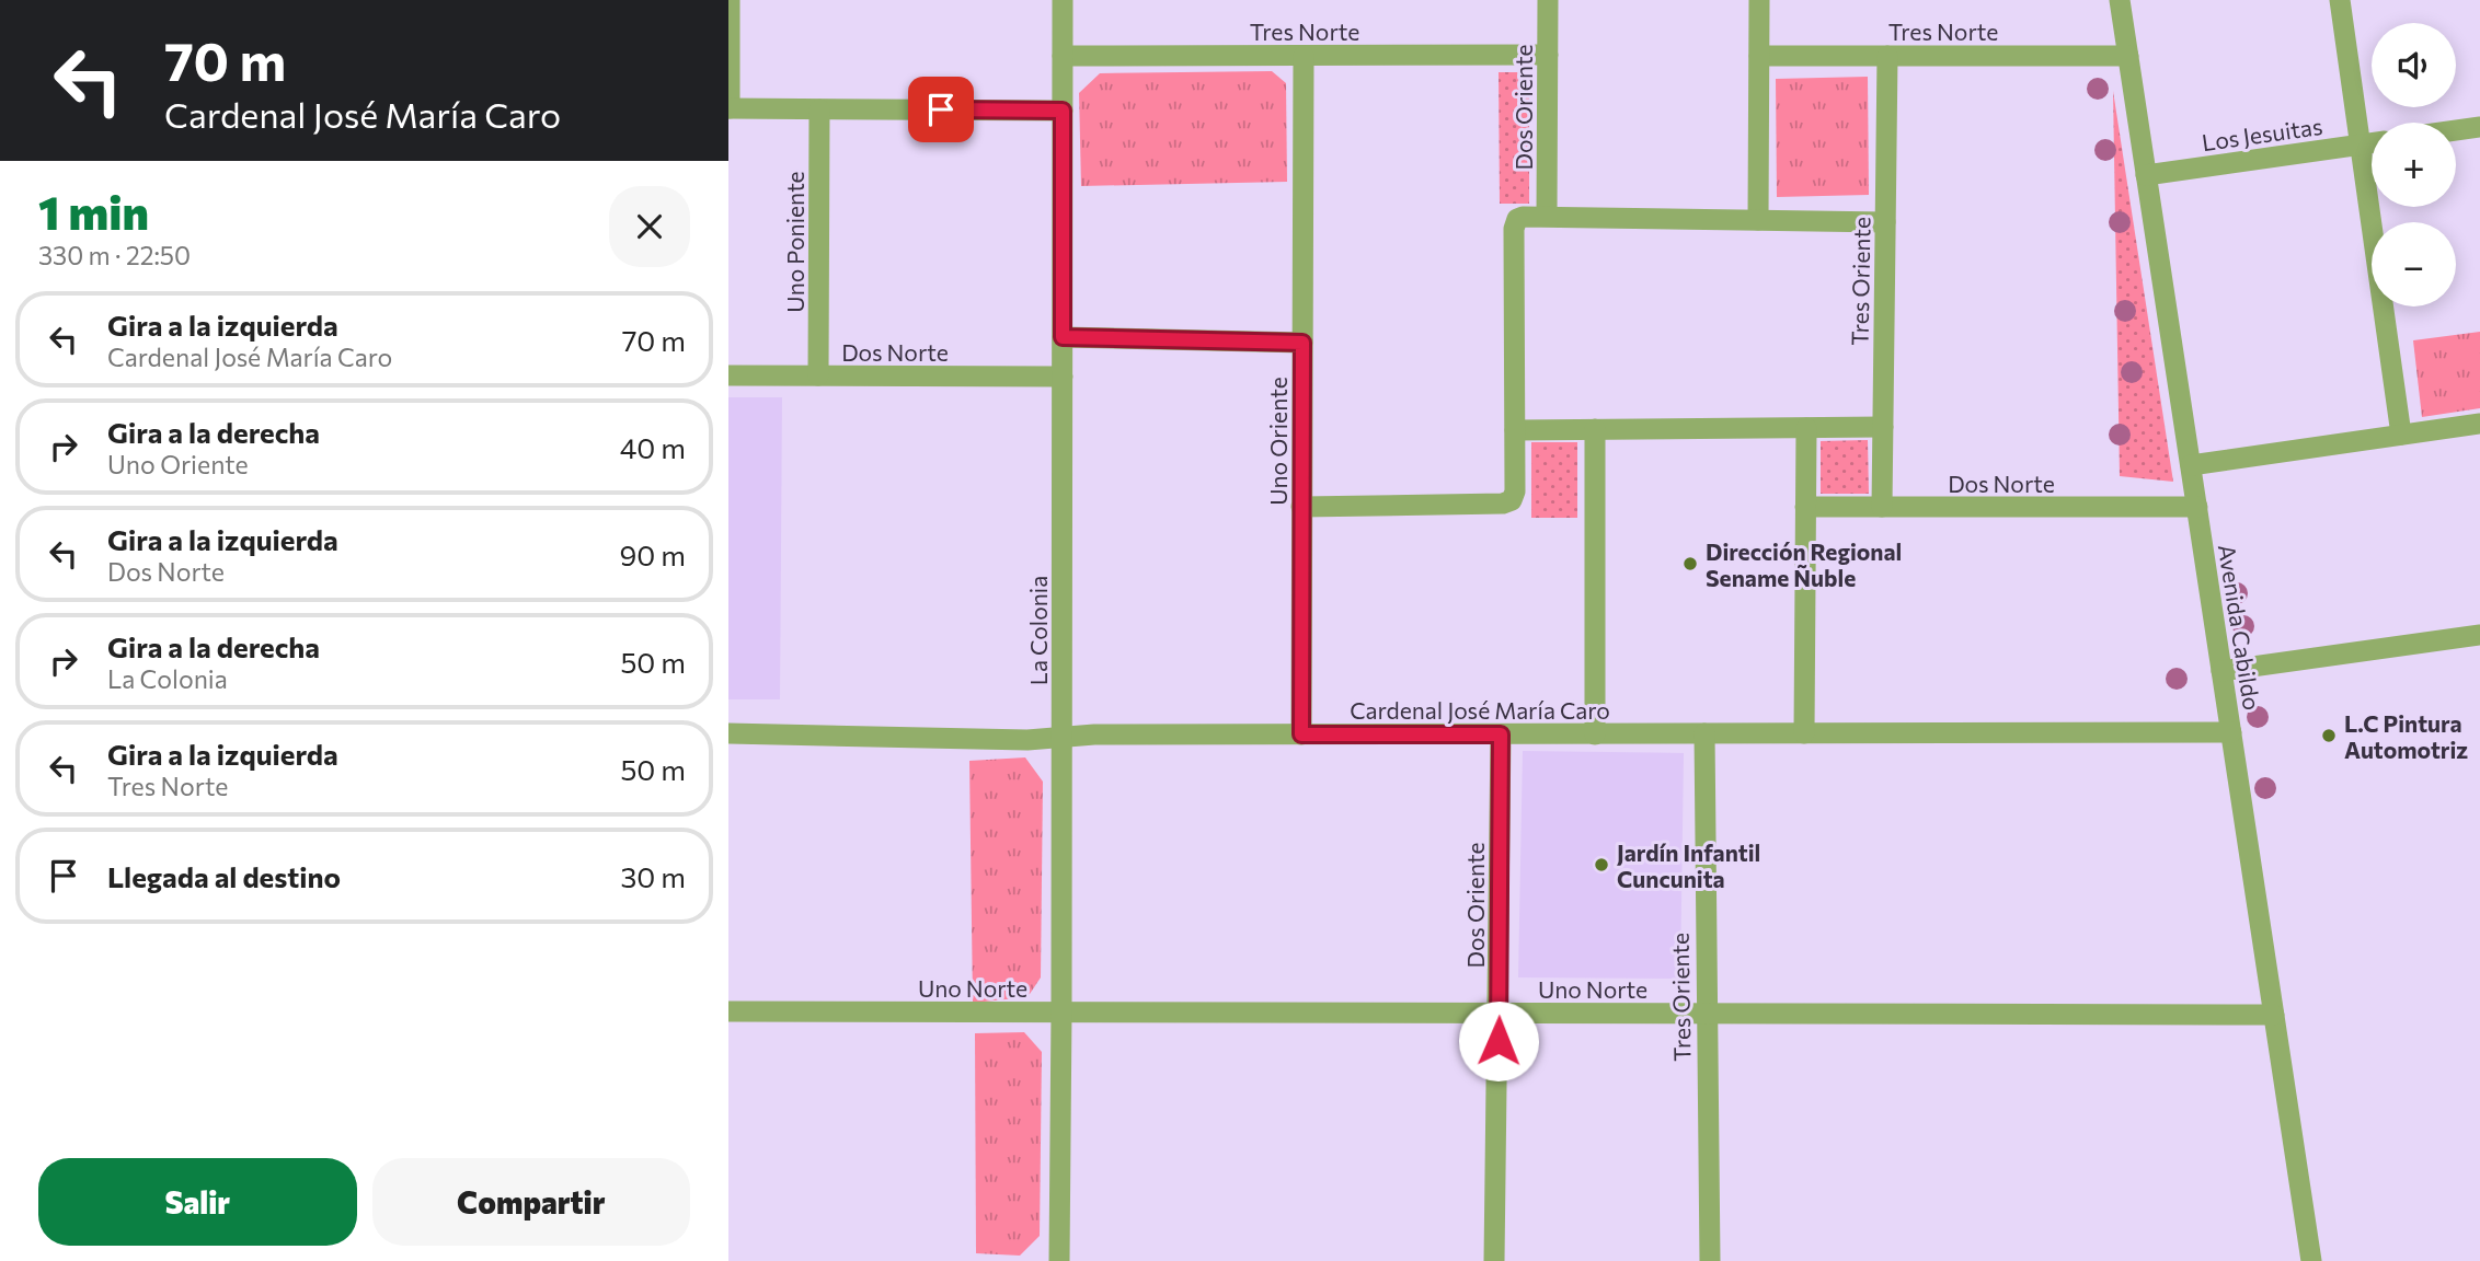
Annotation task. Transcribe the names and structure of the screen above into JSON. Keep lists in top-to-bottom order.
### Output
{
  "streets": {
    "street": [
      "Tres Norte",
      "Dos Oriente",
      "Los Jesuitas",
      "Uno Poniente",
      "Tres Oriente",
      "Dos Norte",
      "Uno Oriente",
      "Avenida Cabildo",
      "La Colonia",
      "Cardenal José María Caro",
      "Uno Norte"
    ]
  },
  "crossings": [
    ["Tres Norte", "Dos Oriente"],
    ["Tres Norte", "Tres Oriente"],
    ["Tres Norte", "Uno Oriente"],
    ["Tres Norte", "Avenida Cabildo"],
    ["Tres Norte", "La Colonia"],
    ["Dos Oriente", "Cardenal José María Caro"],
    ["Dos Oriente", "Uno Norte"],
    ["Los Jesuitas", "Avenida Cabildo"],
    ["Uno Poniente", "Dos Norte"],
    ["Tres Oriente", "Dos Norte"],
    ["Tres Oriente", "Cardenal José María Caro"],
    ["Tres Oriente", "Uno Norte"],
    ["Dos Norte", "Avenida Cabildo"],
    ["Dos Norte", "La Colonia"],
    ["Uno Oriente", "Cardenal José María Caro"],
    ["Avenida Cabildo", "Cardenal José María Caro"],
    ["Avenida Cabildo", "Uno Norte"],
    ["La Colonia", "Cardenal José María Caro"],
    ["La Colonia", "Uno Norte"]
  ],
  "places": ["Dirección Regional Sename Ñuble", "L.C Pintura Automotriz", "Jardín Infantil Cuncunita"],
  "page": {
    "turn": ["70 m", "Cardenal José María Caro"],
    "map_buttons": ["+", "−"],
    "heading": ["1 min", "330 m · 22:50"],
    "list": [
      {
        "name": "Gira a la izquierda",
        "note": "Cardenal José María Caro",
        "value": "70 m"
      },
      {
        "name": "Gira a la derecha",
        "note": "Uno Oriente",
        "value": "40 m"
      },
      {
        "name": "Gira a la izquierda",
        "note": "Dos Norte",
        "value": "90 m"
      },
      {
        "name": "Gira a la derecha",
        "note": "La Colonia",
        "value": "50 m"
      },
      {
        "name": "Gira a la izquierda",
        "note": "Tres Norte",
        "value": "50 m"
      },
      {
        "name": "Llegada al destino",
        "value": "30 m"
      }
    ],
    "buttons": ["Salir", "Compartir"]
  }
}
